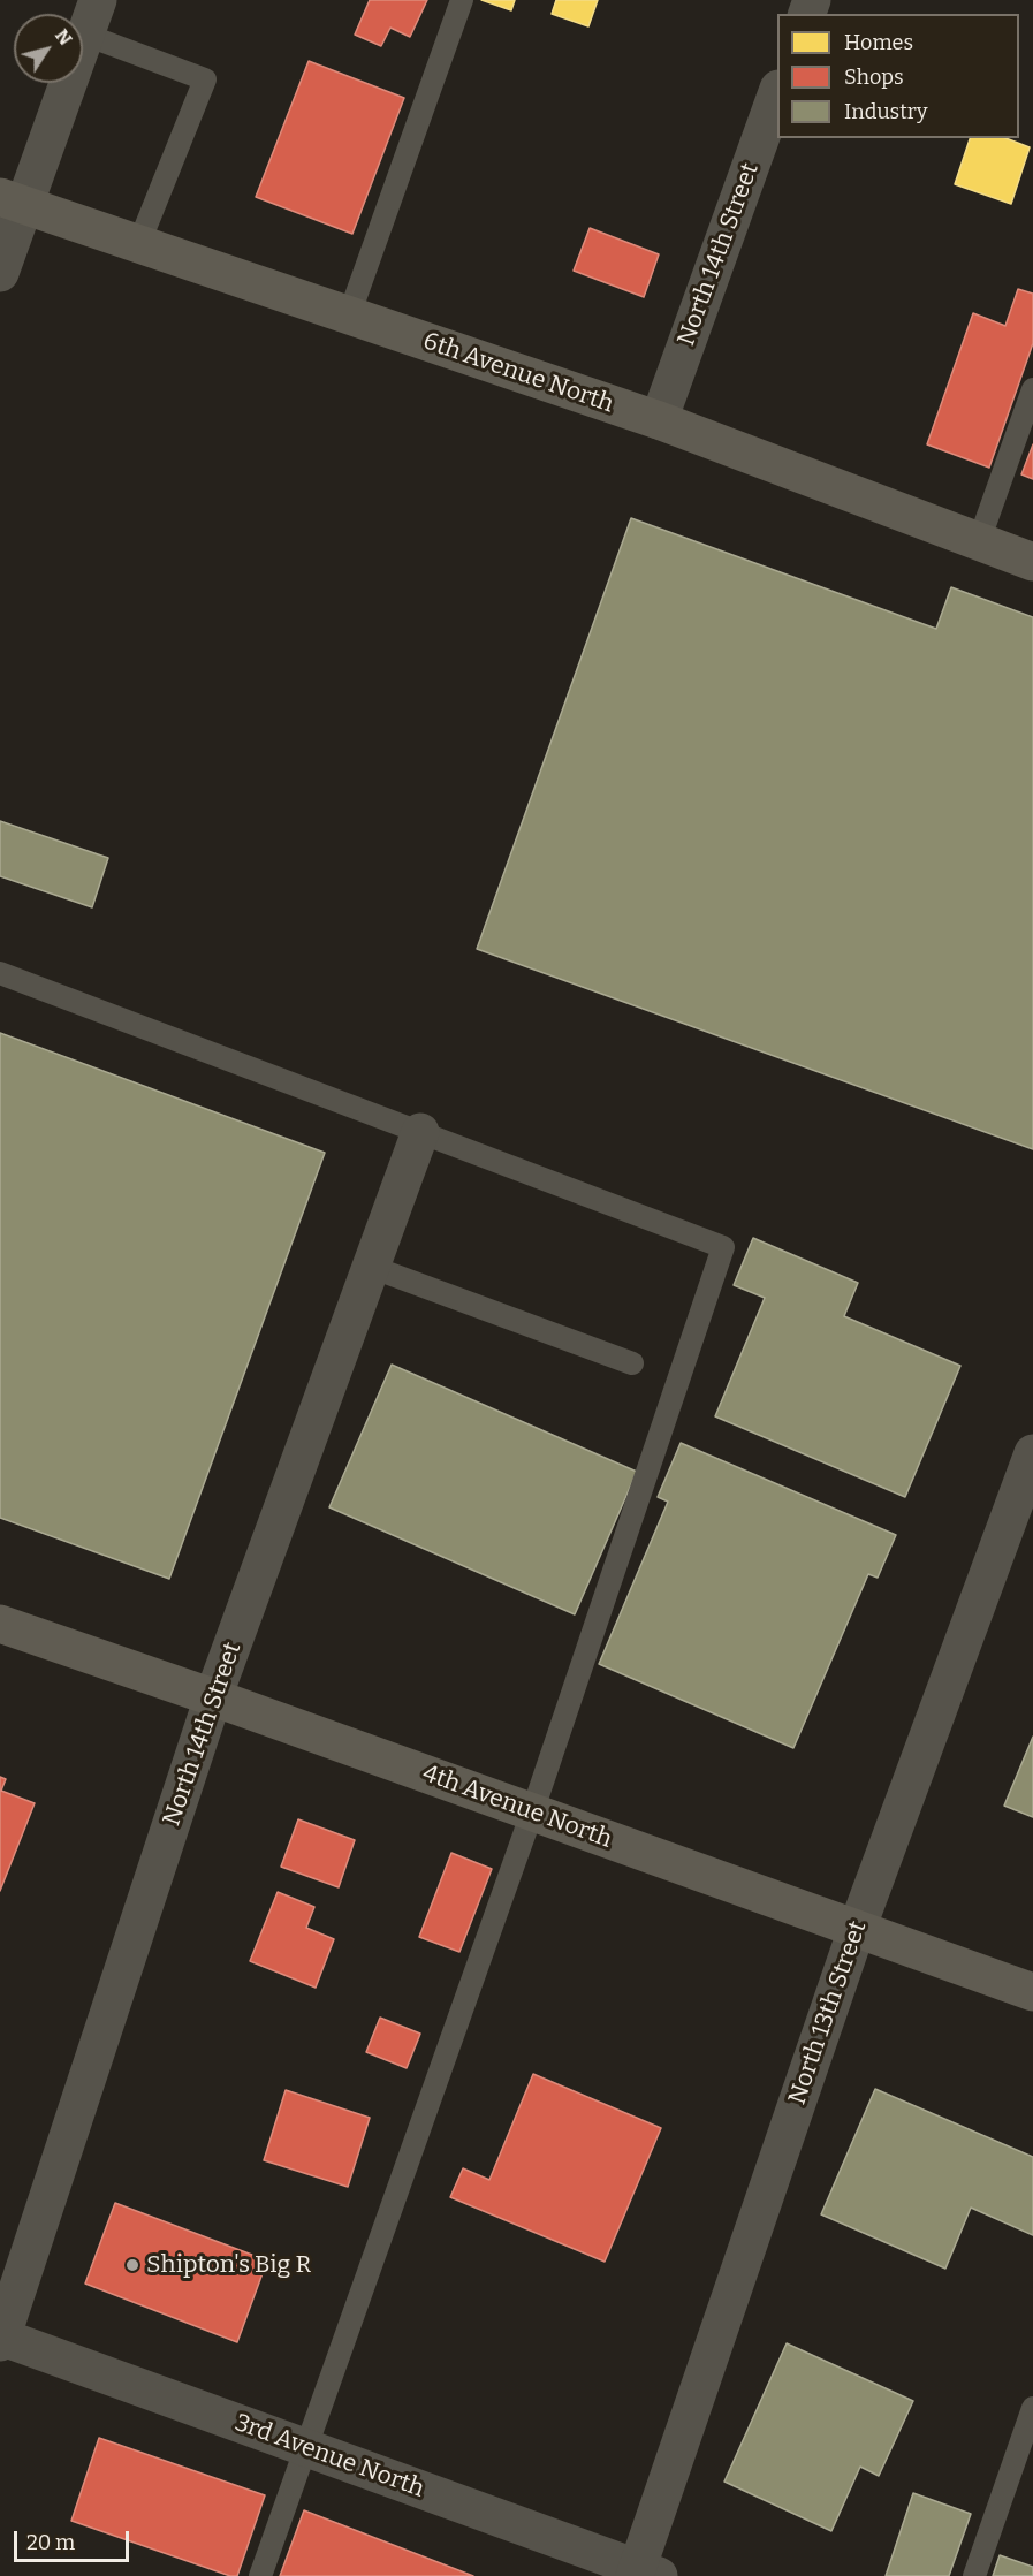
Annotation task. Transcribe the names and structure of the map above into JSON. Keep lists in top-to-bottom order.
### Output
{
  "streets": {
    "main road": ["6th Avenue North", "4th Avenue North"],
    "street": ["North 14th Street", "North 13th Street", "3rd Avenue North"]
  },
  "crossings": [
    ["North 14th Street", "6th Avenue North"],
    ["North 14th Street", "4th Avenue North"],
    ["North 14th Street", "3rd Avenue North"],
    ["4th Avenue North", "North 13th Street"],
    ["North 13th Street", "3rd Avenue North"]
  ],
  "places": ["Shipton's Big R"],
  "legend": ["Homes", "Shops", "Industry"],
  "scale_bar": "20 m",
  "north": "top right"
}
